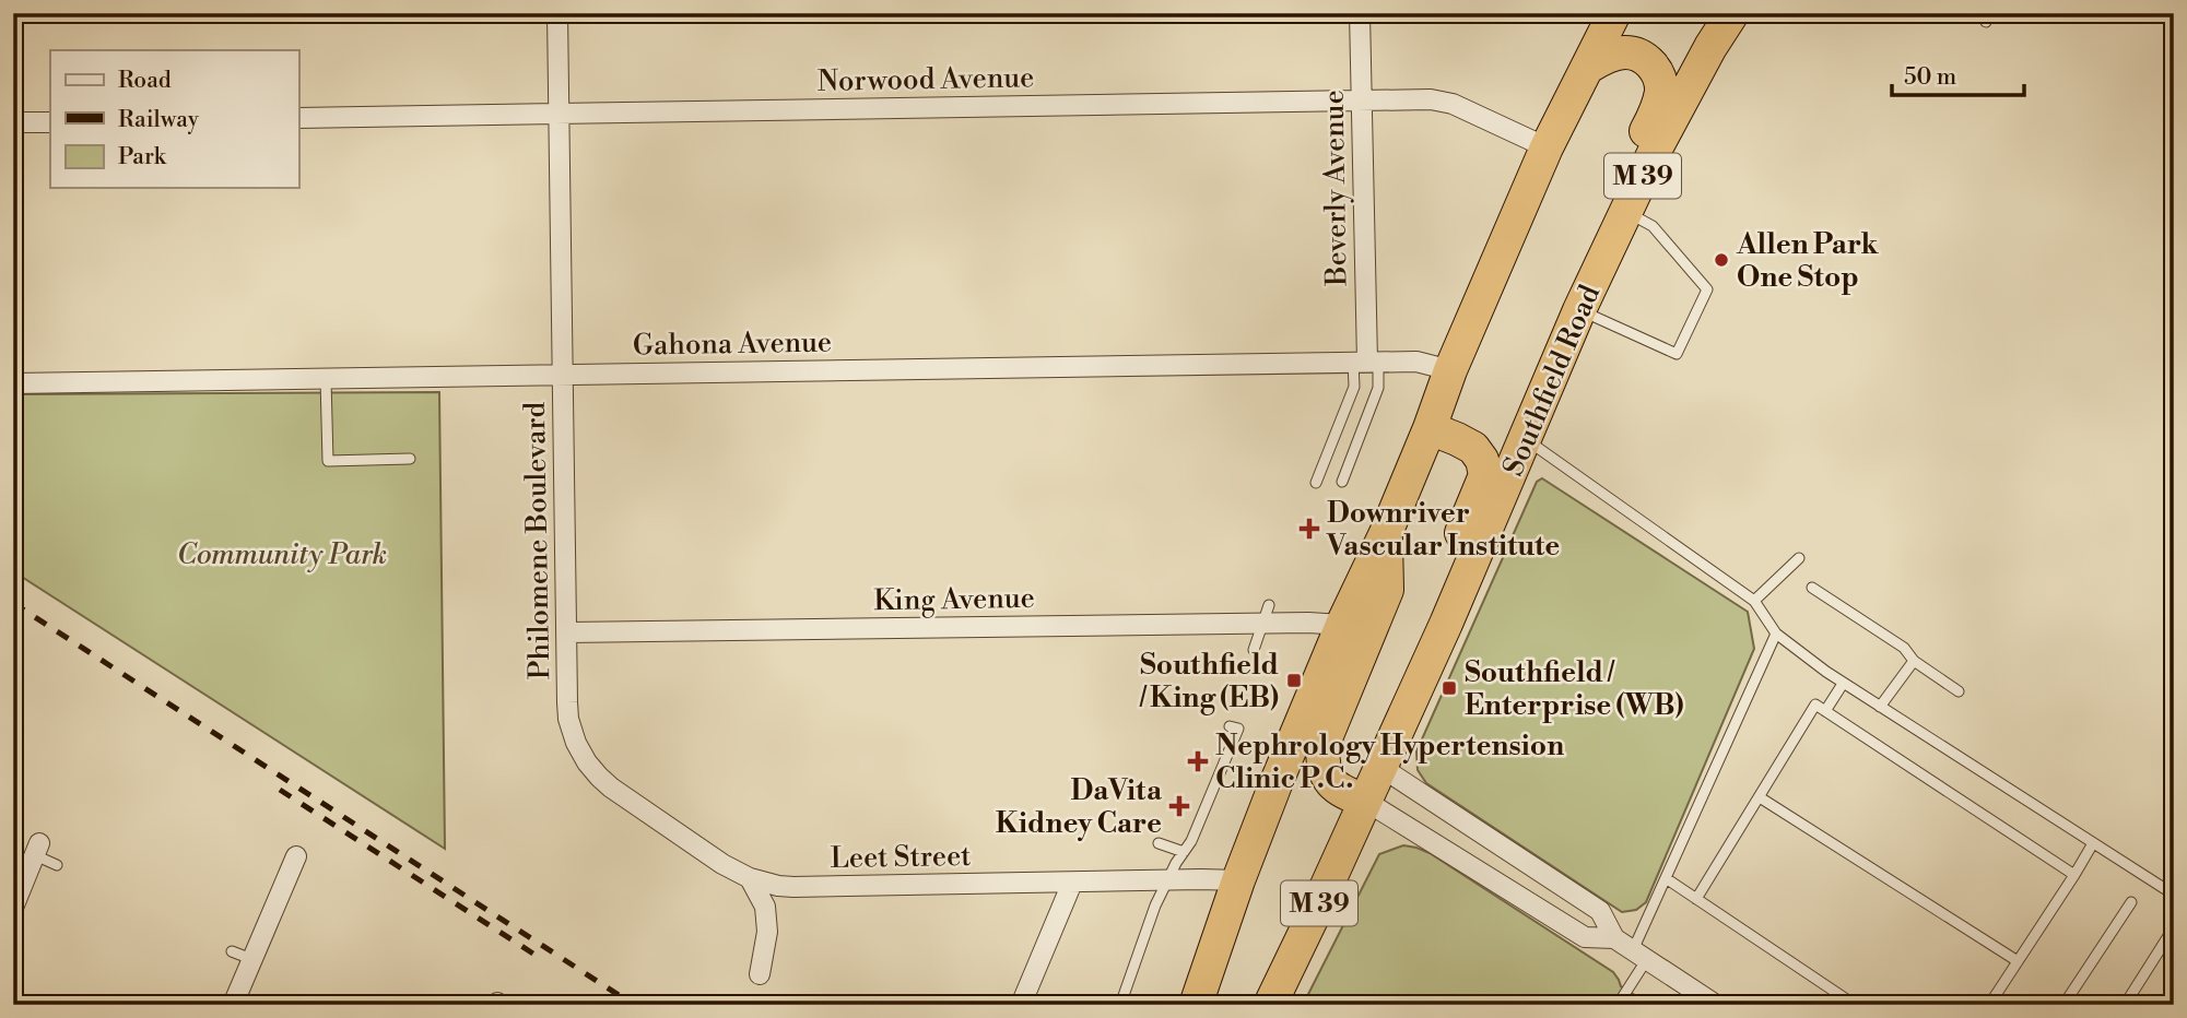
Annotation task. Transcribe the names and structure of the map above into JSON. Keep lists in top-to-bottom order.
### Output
{
  "streets": {
    "highway": ["M 39", "Southfield Road"],
    "street": [
      "Norwood Avenue",
      "Beverly Avenue",
      "Gahona Avenue",
      "Philomene Boulevard",
      "King Avenue",
      "Leet Street"
    ]
  },
  "crossings": [
    ["Norwood Avenue", "M 39"],
    ["Norwood Avenue", "Beverly Avenue"],
    ["Norwood Avenue", "Philomene Boulevard"],
    ["M 39", "Gahona Avenue"],
    ["M 39", "King Avenue"],
    ["M 39", "Leet Street"],
    ["Beverly Avenue", "Gahona Avenue"],
    ["Gahona Avenue", "Philomene Boulevard"],
    ["Philomene Boulevard", "King Avenue"],
    ["Philomene Boulevard", "Leet Street"]
  ],
  "parks": ["Community Park"],
  "places": {
    "other": ["Allen Park One Stop"],
    "health": ["Downriver Vascular Institute", "Nephrology Hypertension Clinic P.C.", "DaVita Kidney Care"],
    "transit": ["Southfield / King (EB)", "Southfield / Enterprise (WB)"]
  },
  "legend": ["Road", "Railway", "Park"],
  "scale_bar": "50 m"
}
